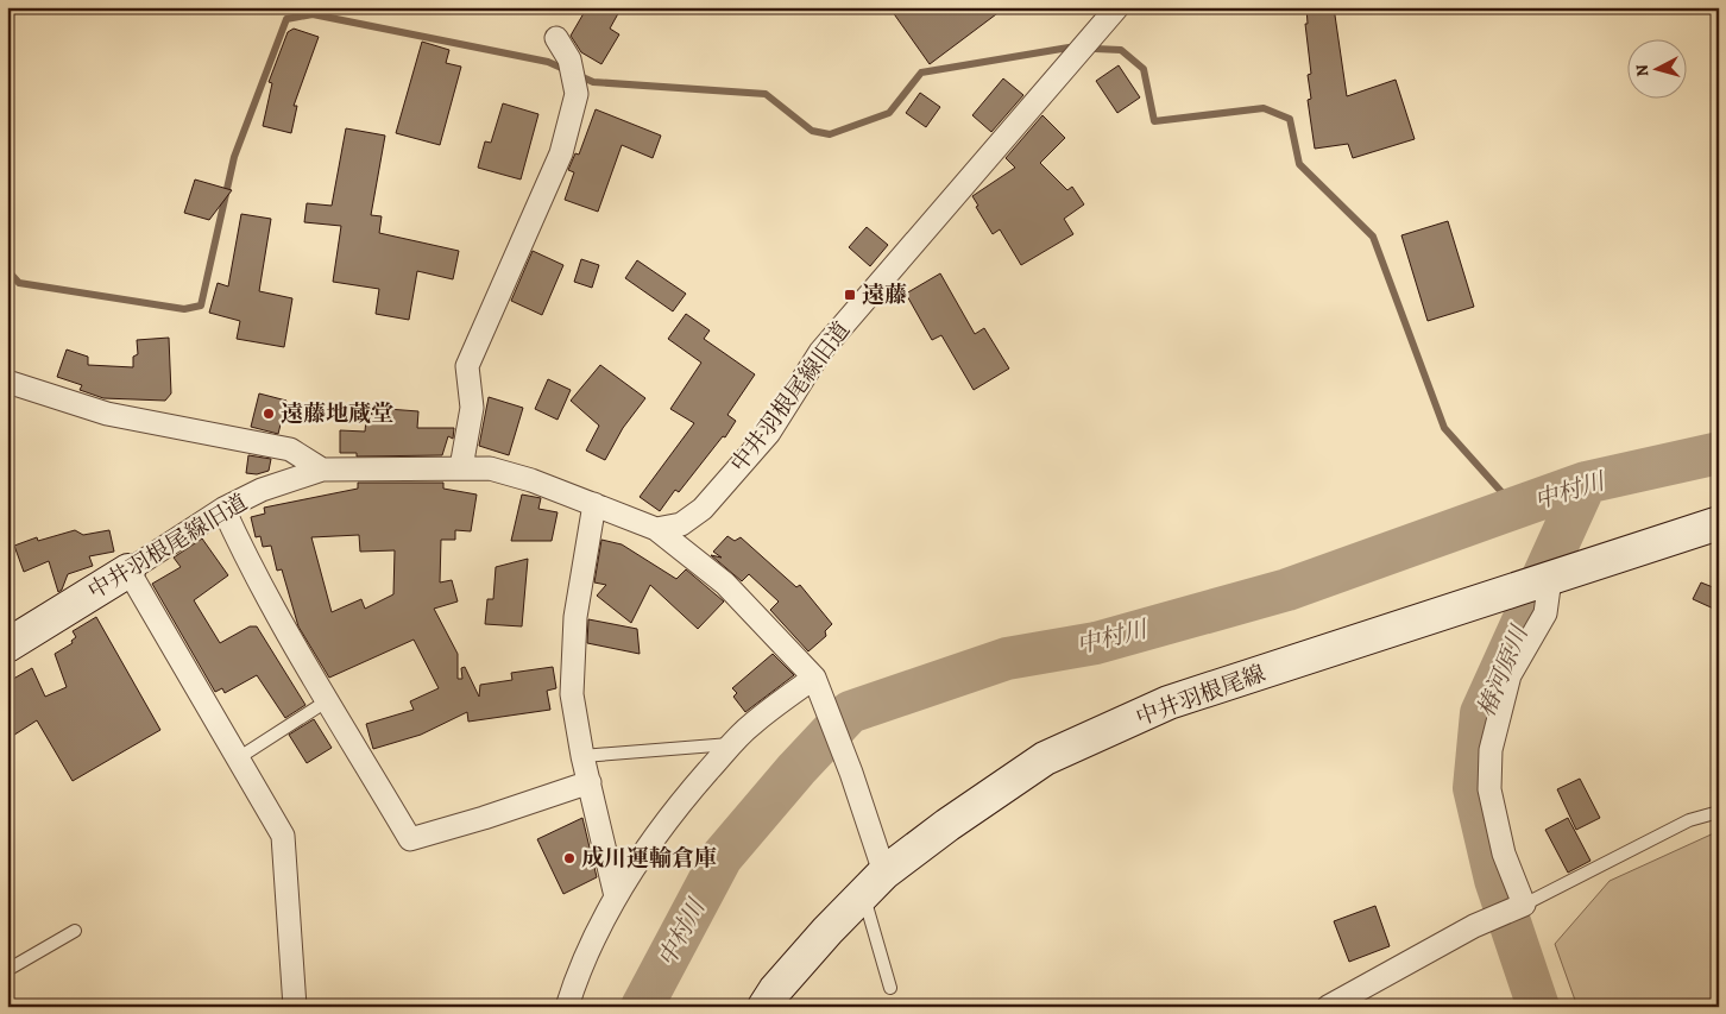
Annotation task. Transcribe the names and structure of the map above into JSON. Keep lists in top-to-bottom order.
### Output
{
  "streets": {
    "main road": ["中井羽根尾線旧道", "中井羽根尾線"]
  },
  "water": ["中村川", "椿河原川"],
  "places": {
    "transit": ["遠藤"],
    "other": ["遠藤地蔵堂", "成川運輸倉庫"]
  },
  "north": "left"
}
